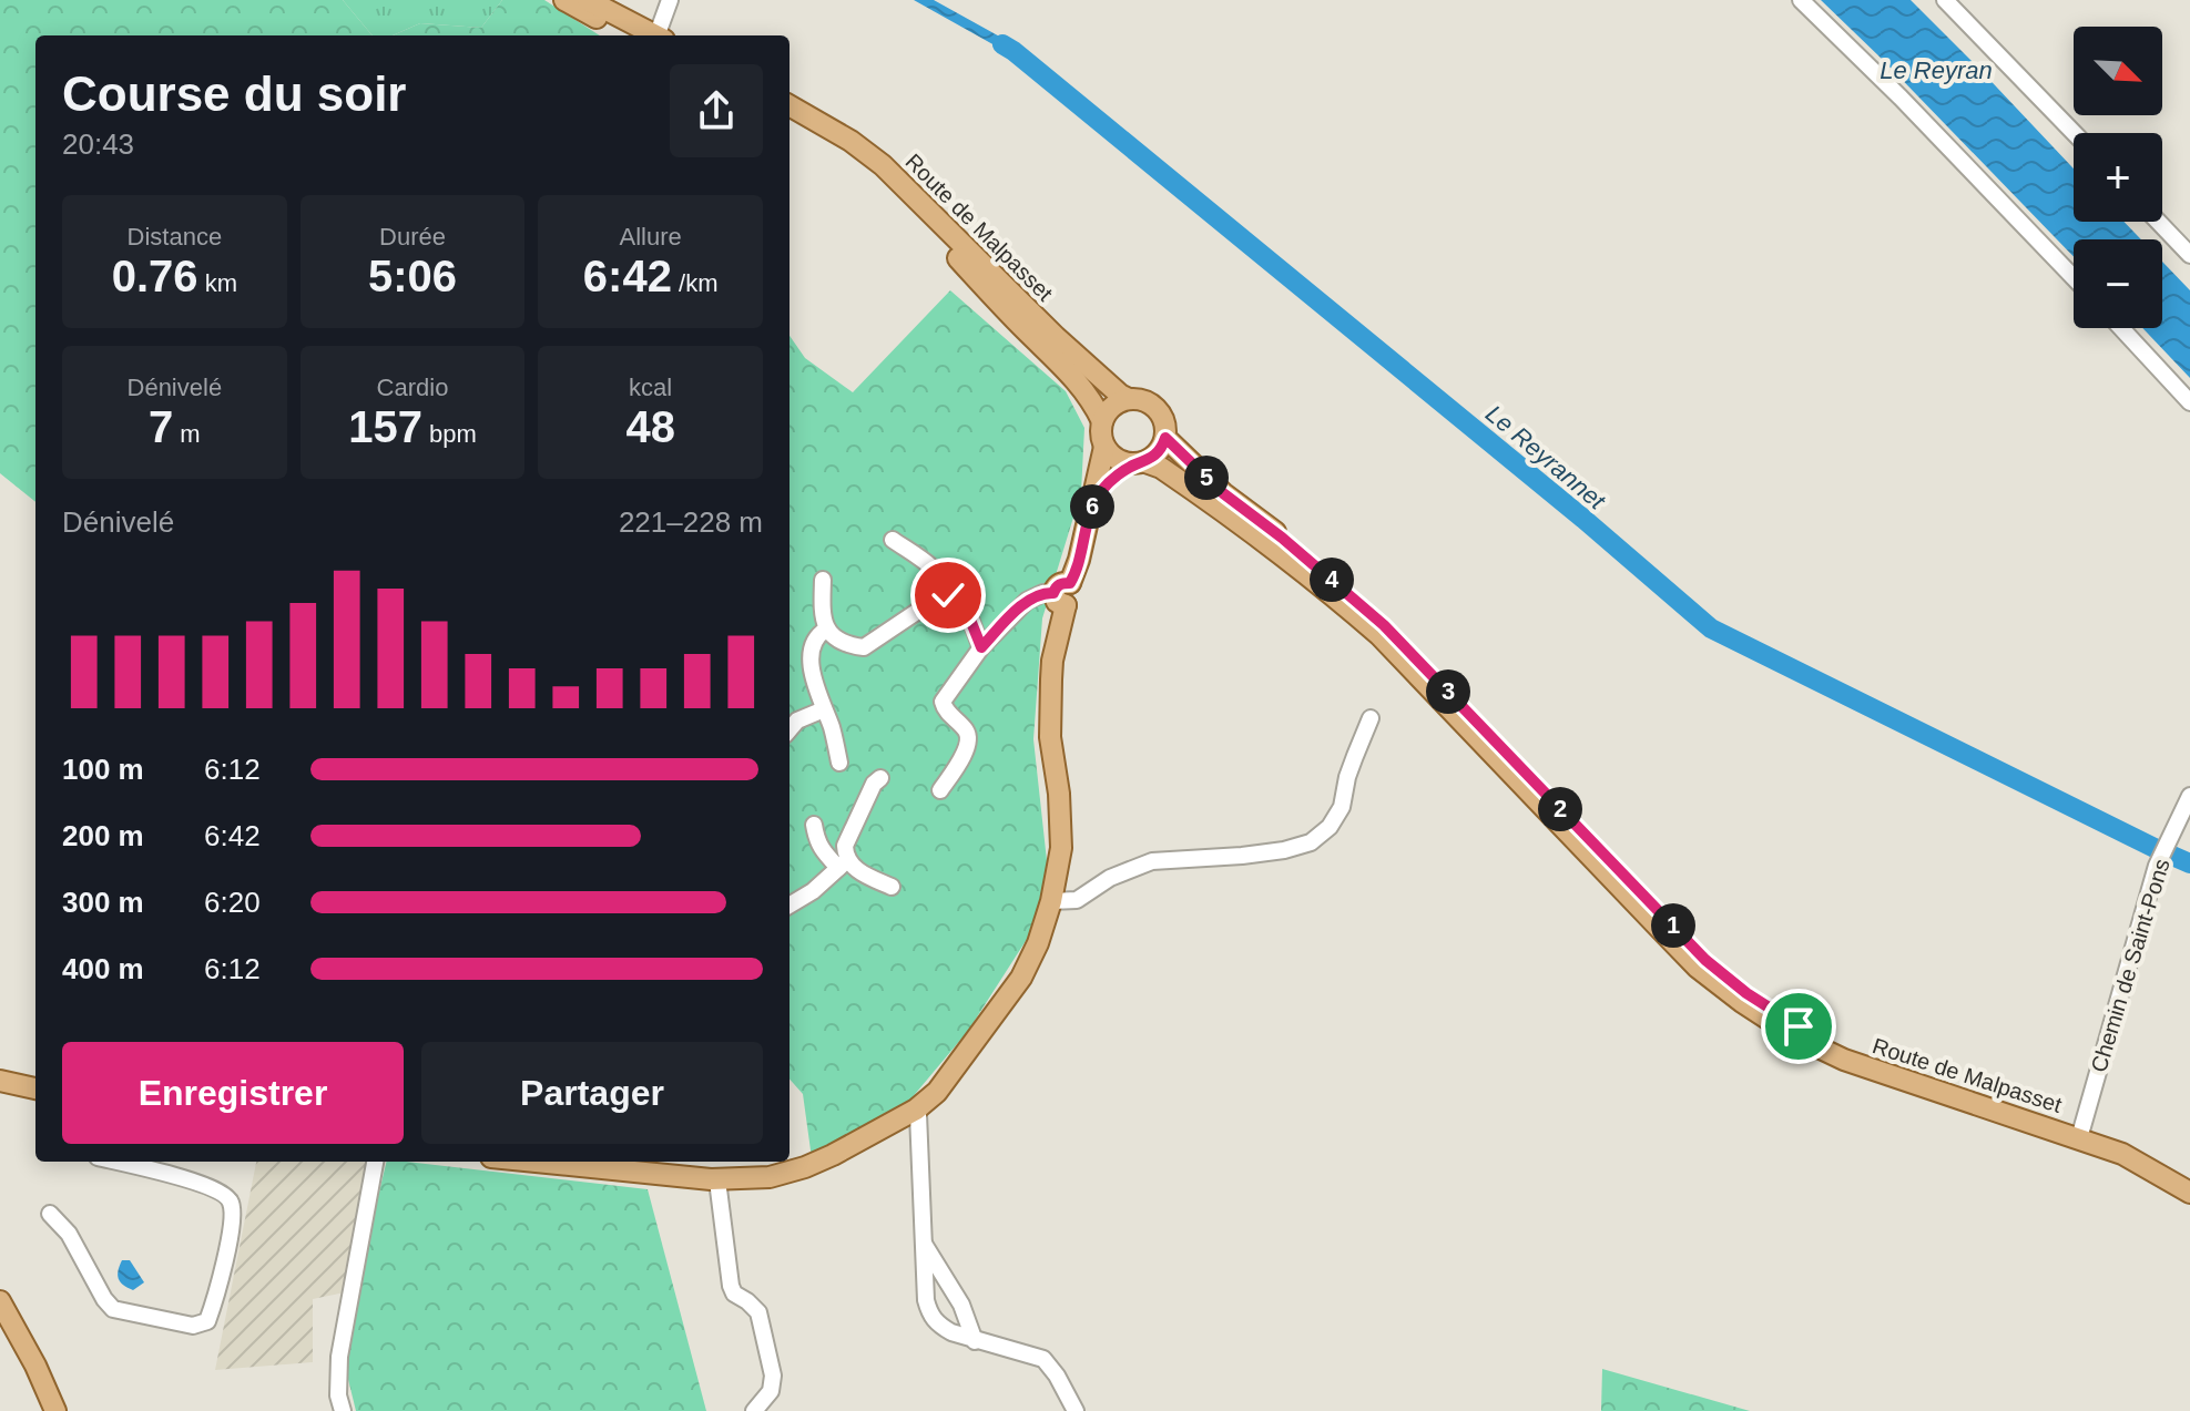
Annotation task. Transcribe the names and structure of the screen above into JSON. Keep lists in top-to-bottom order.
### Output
{
  "streets": {
    "main road": ["Route de Malpasset"],
    "street": ["Chemin de Saint-Pons"]
  },
  "crossings": [
    ["Route de Malpasset", "Chemin de Saint-Pons"]
  ],
  "water": ["Le Reyran", "Le Reyrannet"],
  "north": "bottom right",
  "page": {
    "map_buttons": ["+", "−"],
    "heading": ["Course du soir", "20:43"],
    "stats": [
      ["Distance", "0.76 km"],
      ["Durée", "5:06"],
      ["Allure", "6:42 /km"],
      ["Dénivelé", "7 m"],
      ["Cardio", "157 bpm"],
      ["kcal", "48"]
    ],
    "pins": [
      "5",
      "6",
      "4",
      "3",
      "2",
      "1"
    ],
    "chart": ["Dénivelé", "221–228 m"],
    "list": [
      {
        "name": "100 m",
        "note": "6:12"
      },
      {
        "name": "200 m",
        "note": "6:42"
      },
      {
        "name": "300 m",
        "note": "6:20"
      },
      {
        "name": "400 m",
        "note": "6:12"
      }
    ],
    "buttons": ["Enregistrer", "Partager"]
  }
}
